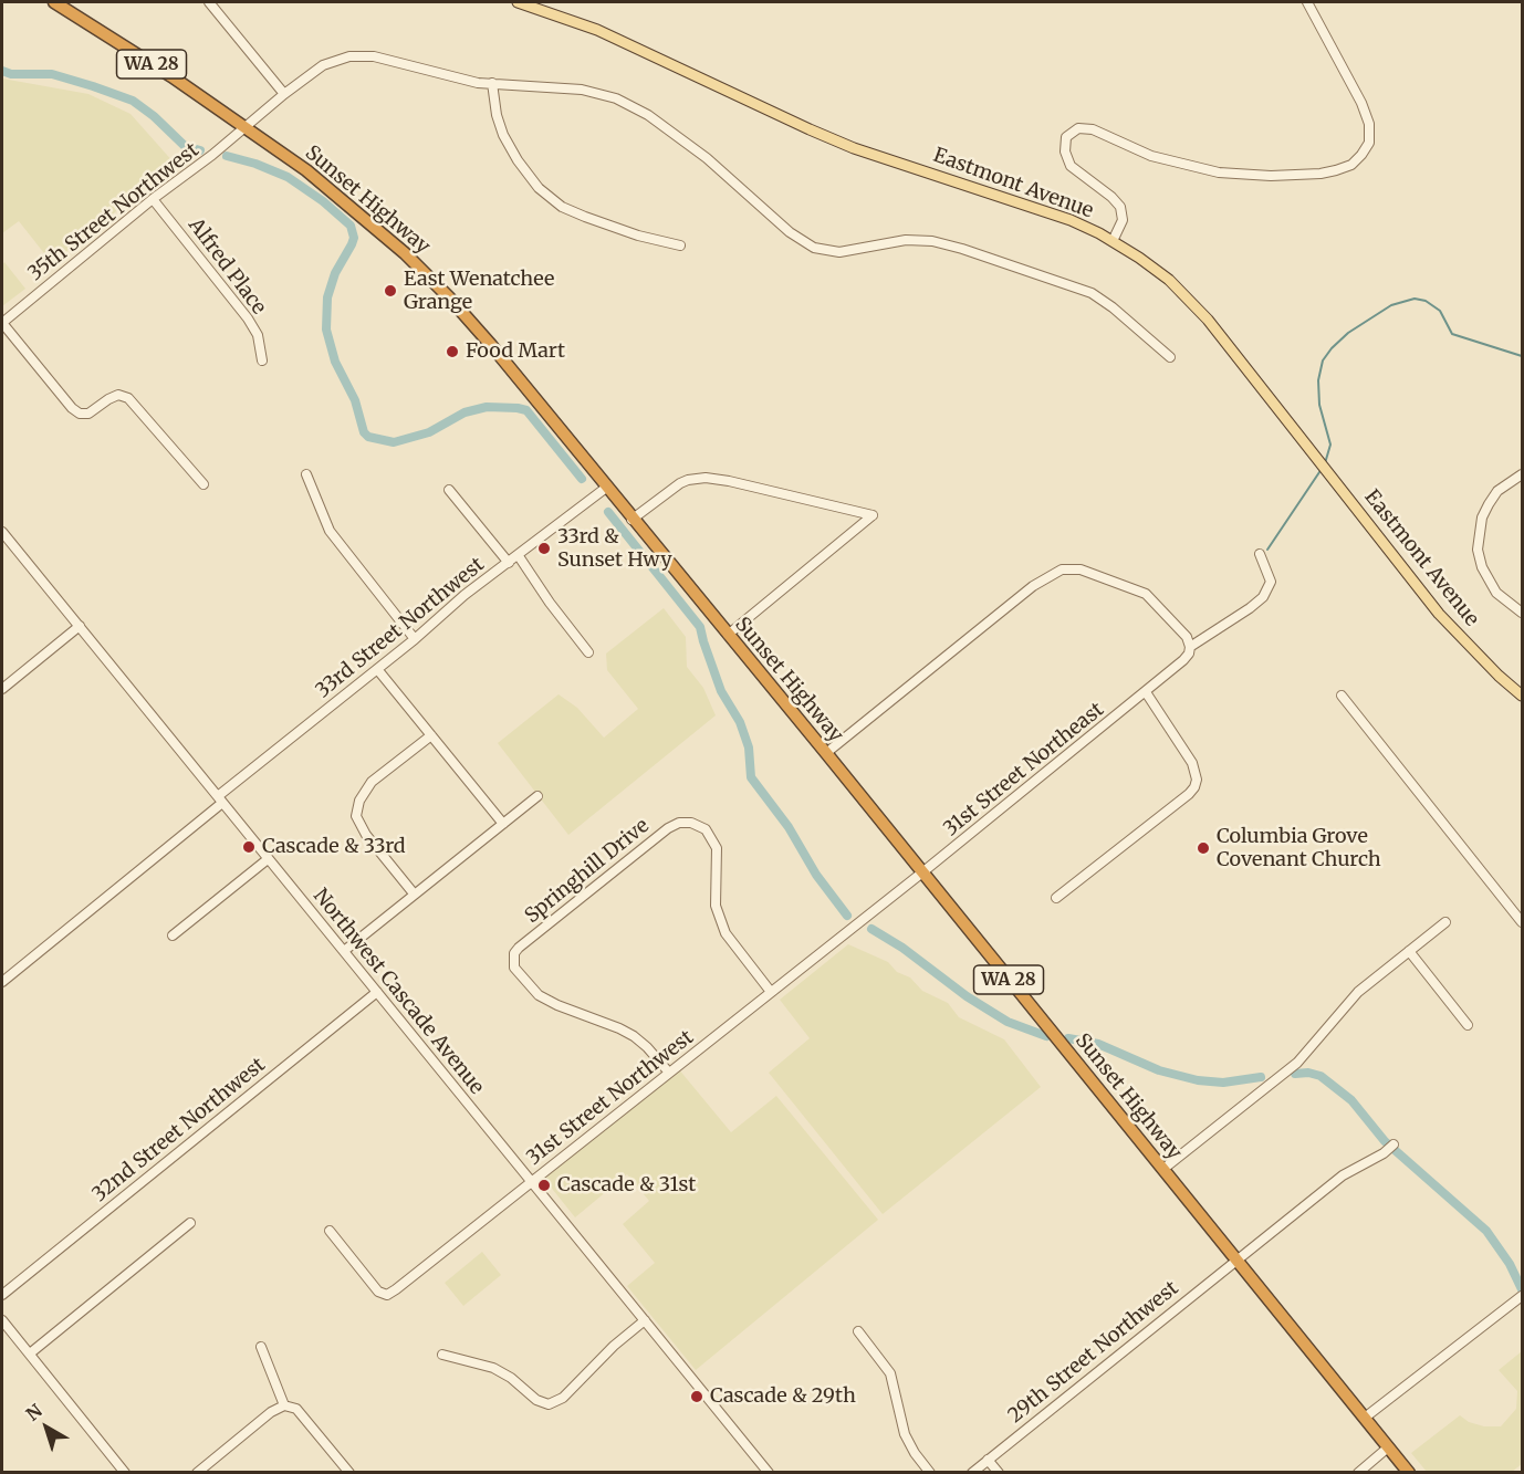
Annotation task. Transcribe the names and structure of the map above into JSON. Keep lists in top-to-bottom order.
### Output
{
  "streets": {
    "highway": ["WA 28", "Sunset Highway"],
    "main road": ["Eastmont Avenue"],
    "street": [
      "35th Street Northwest",
      "Alfred Place",
      "33rd Street Northwest",
      "31st Street Northeast",
      "Springhill Drive",
      "Northwest Cascade Avenue",
      "31st Street Northwest",
      "32nd Street Northwest",
      "29th Street Northwest"
    ]
  },
  "crossings": [
    ["Sunset Highway", "35th Street Northwest"],
    ["Sunset Highway", "33rd Street Northwest"],
    ["Sunset Highway", "31st Street Northeast"],
    ["Sunset Highway", "31st Street Northwest"],
    ["Sunset Highway", "29th Street Northwest"],
    ["35th Street Northwest", "Alfred Place"],
    ["33rd Street Northwest", "Northwest Cascade Avenue"],
    ["31st Street Northeast", "31st Street Northwest"],
    ["Springhill Drive", "31st Street Northwest"],
    ["Northwest Cascade Avenue", "31st Street Northwest"],
    ["Northwest Cascade Avenue", "32nd Street Northwest"]
  ],
  "places": [
    "East Wenatchee Grange",
    "Food Mart",
    "33rd & Sunset Hwy",
    "Cascade & 33rd",
    "Columbia Grove Covenant Church",
    "Cascade & 31st",
    "Cascade & 29th"
  ],
  "north": "top left"
}
